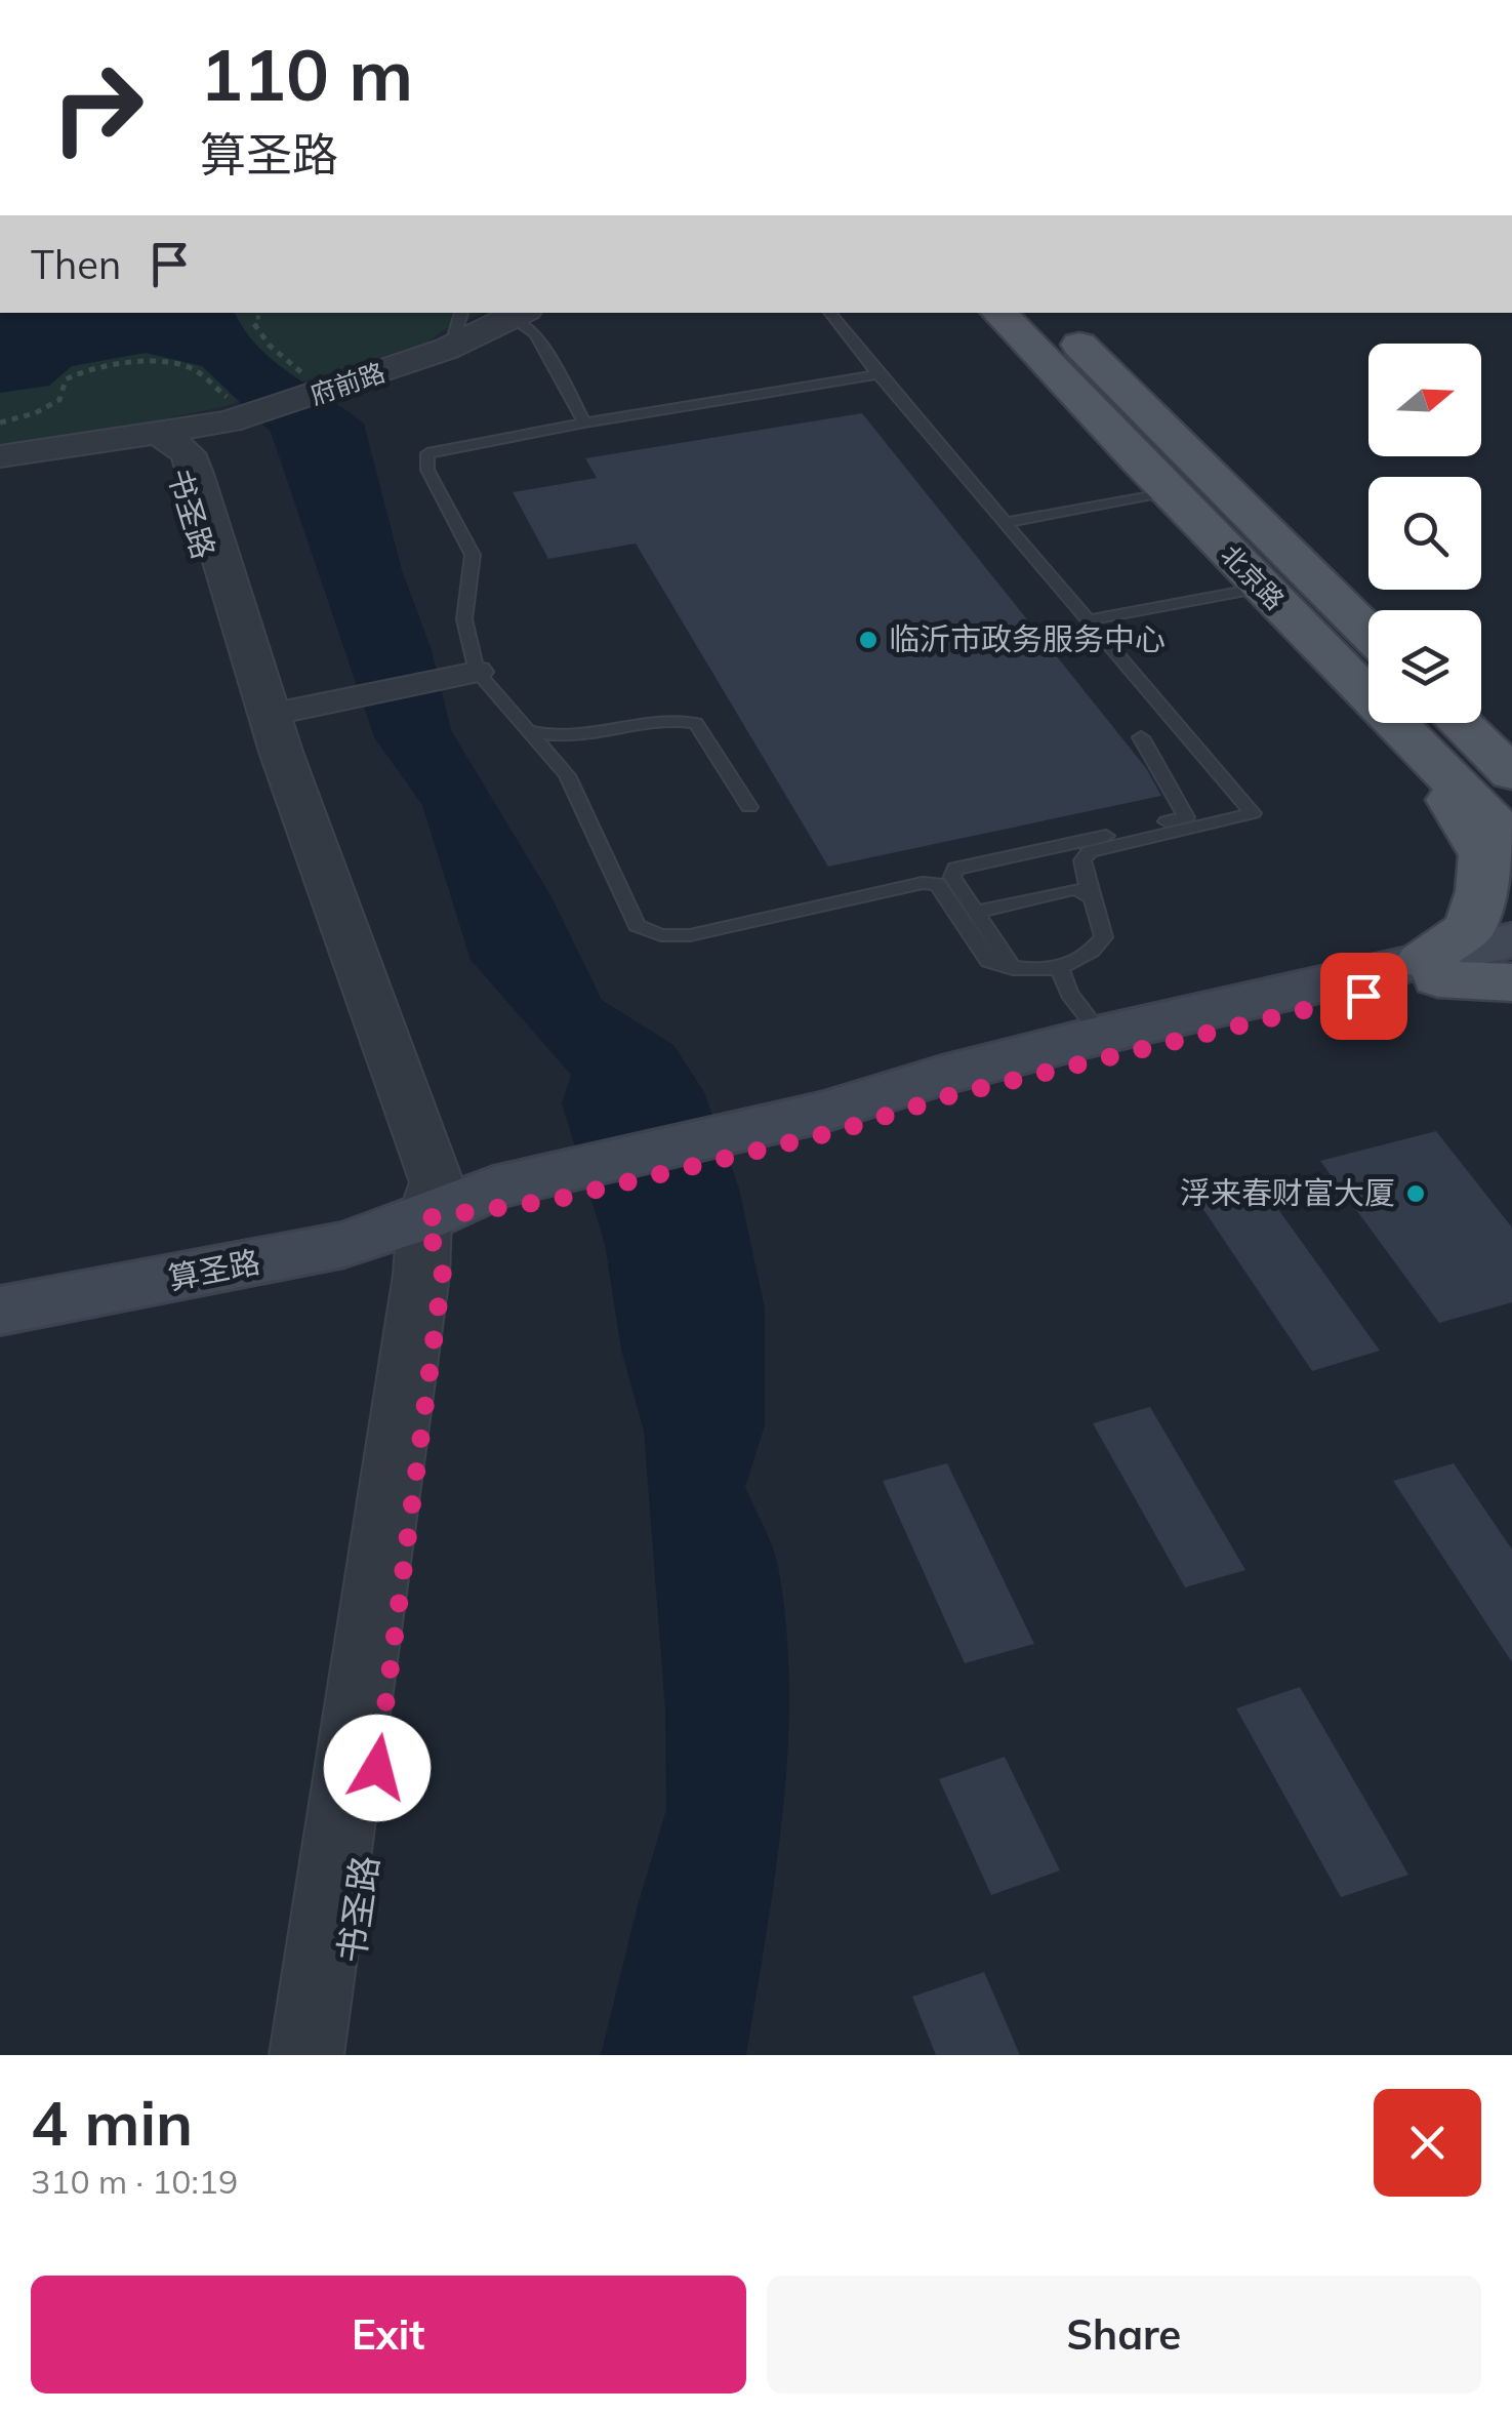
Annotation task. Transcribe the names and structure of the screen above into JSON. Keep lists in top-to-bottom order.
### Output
{
  "streets": {
    "main road": ["北京路", "算圣路"],
    "street": ["府前路", "书圣路"]
  },
  "crossings": [
    ["府前路", "书圣路"],
    ["书圣路", "算圣路"]
  ],
  "places": ["临沂市政务服务中心", "浮来春财富大厦"],
  "north": "right",
  "page": {
    "turn": ["110 m", "算圣路"],
    "then": "Then",
    "heading": ["4 min", "310 m · 10:19"],
    "buttons": ["Exit", "Share"]
  }
}
